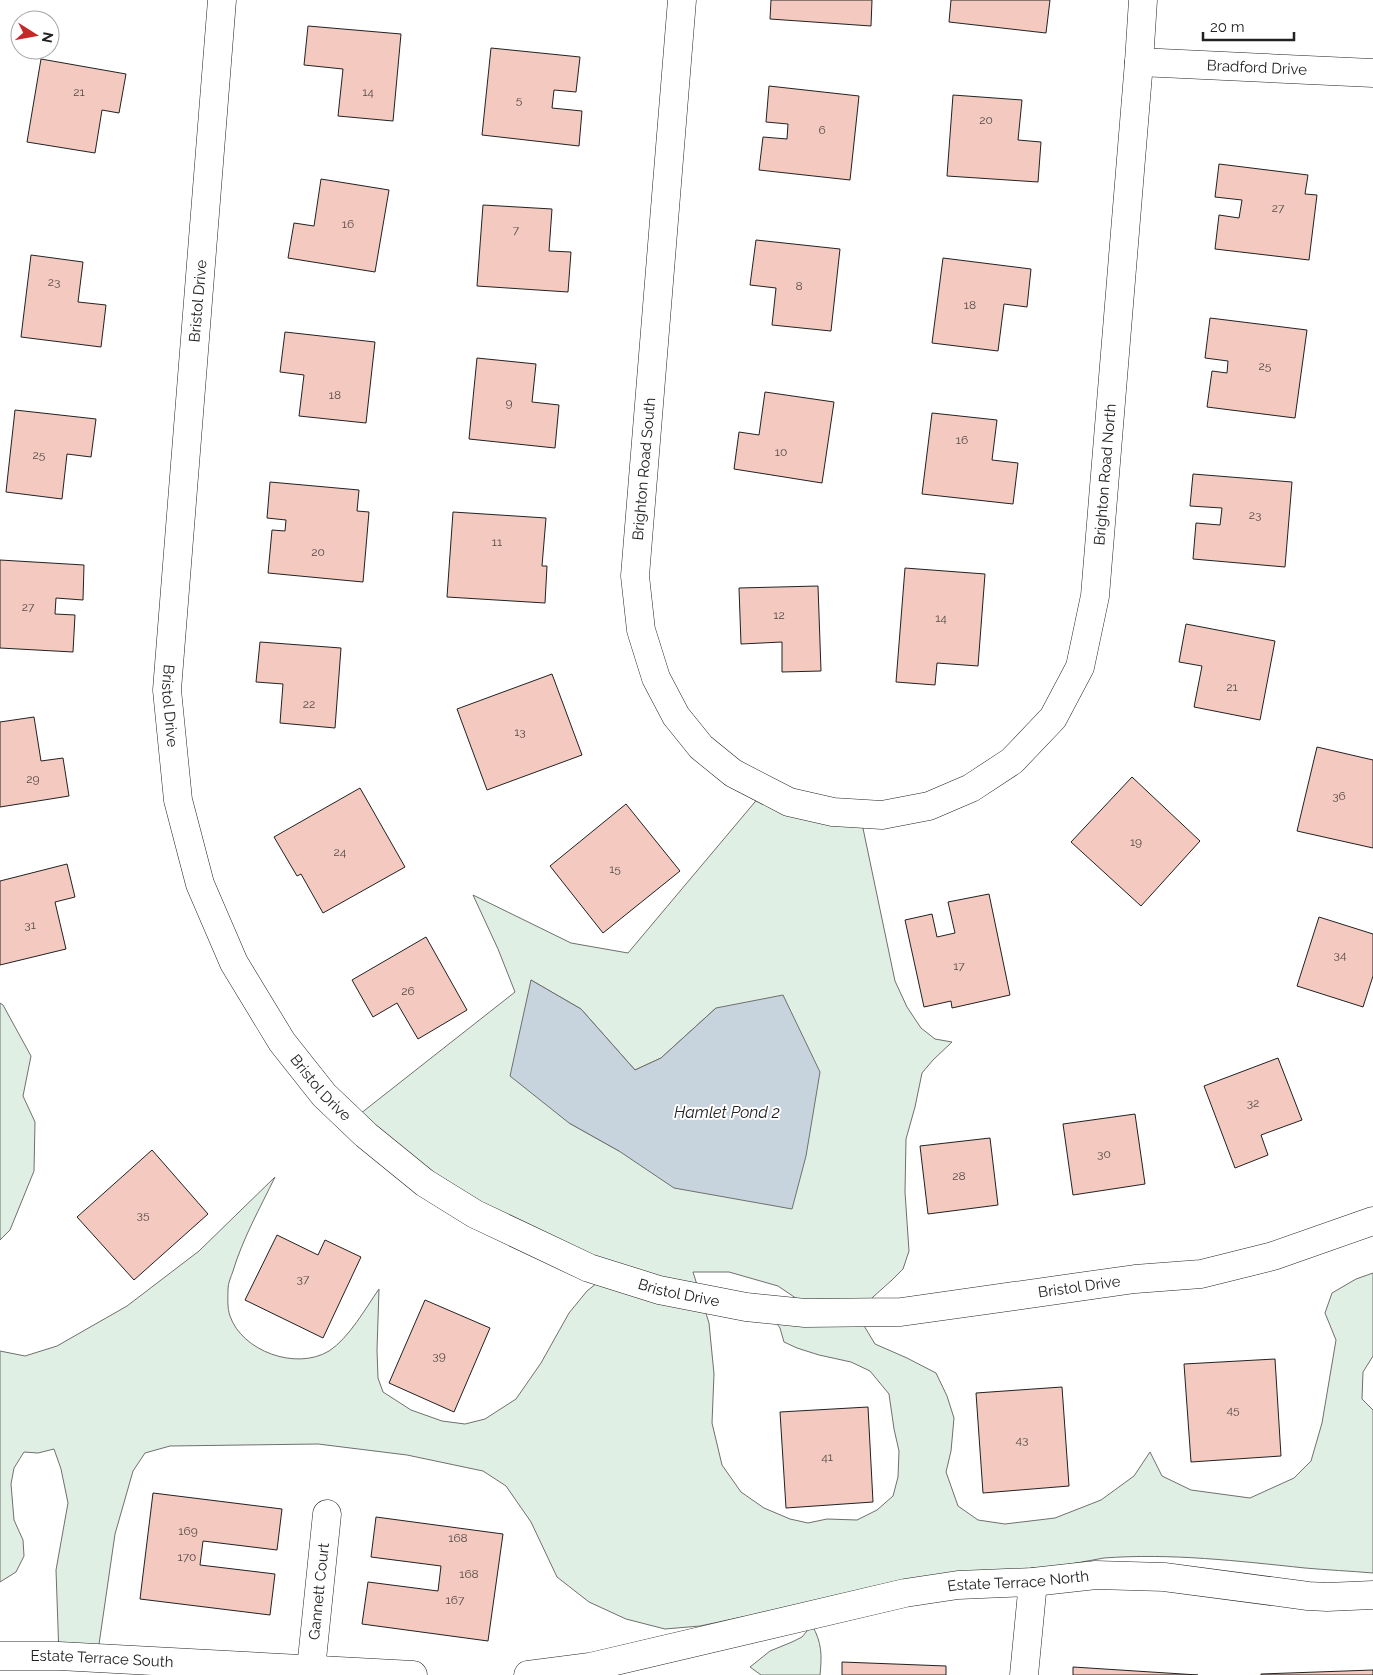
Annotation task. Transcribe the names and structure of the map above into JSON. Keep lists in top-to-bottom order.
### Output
{
  "streets": {
    "street": [
      "Bradford Drive",
      "Bristol Drive",
      "Brighton Road South",
      "Brighton Road North",
      "Estate Terrace North",
      "Gannett Court",
      "Estate Terrace South"
    ]
  },
  "crossings": [
    ["Bradford Drive", "Brighton Road North"],
    ["Brighton Road South", "Brighton Road North"],
    ["Gannett Court", "Estate Terrace South"]
  ],
  "water": ["Hamlet Pond 2"],
  "house_numbers": [
    "21",
    "14",
    "5",
    "20",
    "6",
    "27",
    "16",
    "7",
    "23",
    "8",
    "18",
    "25",
    "18",
    "9",
    "16",
    "10",
    "25",
    "23",
    "11",
    "20",
    "27",
    "12",
    "14",
    "21",
    "22",
    "13",
    "29",
    "36",
    "19",
    "24",
    "15",
    "31",
    "34",
    "17",
    "26",
    "32",
    "30",
    "28",
    "35",
    "37",
    "39",
    "45",
    "43",
    "41",
    "169",
    "168",
    "170",
    "168",
    "167"
  ],
  "scale_bar": "20 m",
  "north": "right"
}
